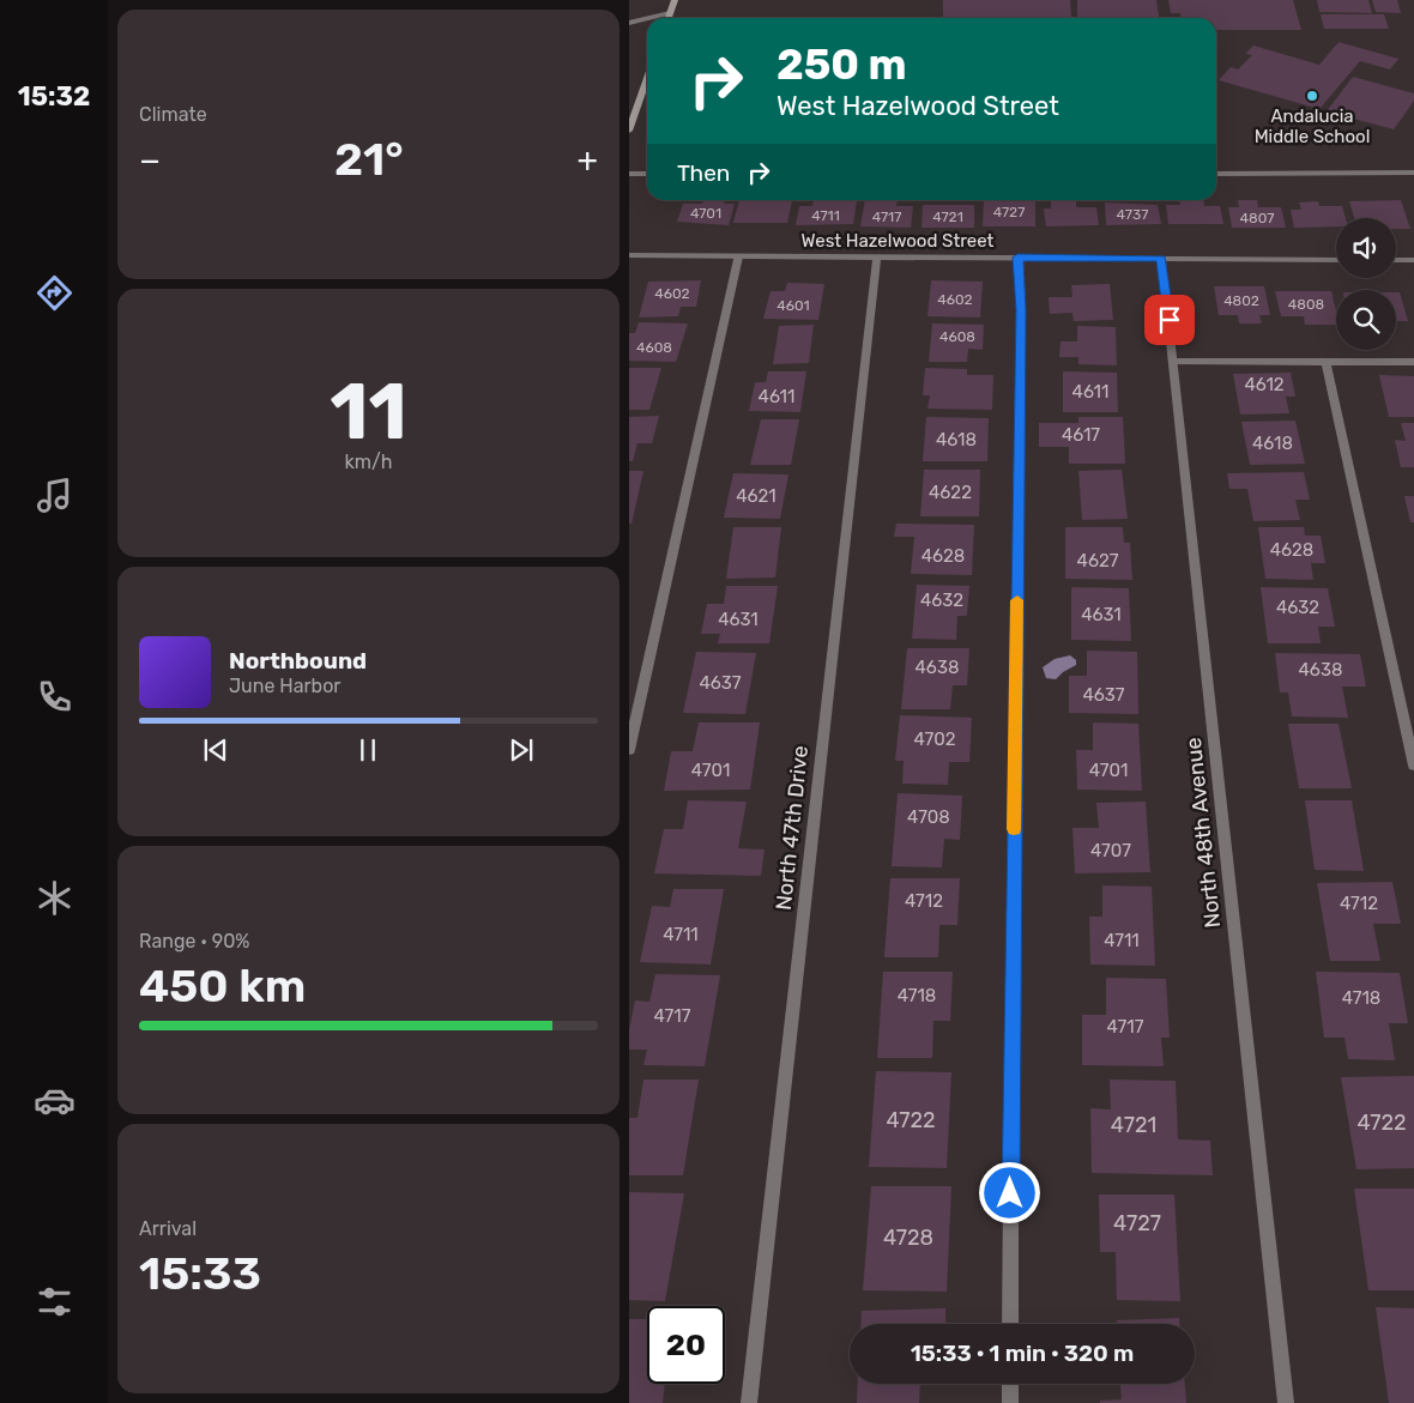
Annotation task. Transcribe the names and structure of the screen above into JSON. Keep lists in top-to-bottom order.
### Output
{
  "streets": {
    "street": ["West Hazelwood Street", "North 47th Drive", "North 48th Avenue"]
  },
  "crossings": [
    ["West Hazelwood Street", "North 47th Drive"],
    ["West Hazelwood Street", "North 48th Avenue"]
  ],
  "places": ["Andalucia Middle School"],
  "house_numbers": [
    "4727",
    "4701",
    "4737",
    "4711",
    "4717",
    "4721",
    "4807",
    "4602",
    "4602",
    "4802",
    "4808",
    "4601",
    "4608",
    "4608",
    "4612",
    "4611",
    "4611",
    "4617",
    "4618",
    "4618",
    "4622",
    "4621",
    "4628",
    "4628",
    "4627",
    "4632",
    "4632",
    "4631",
    "4631",
    "4638",
    "4638",
    "4637",
    "4637",
    "4702",
    "4701",
    "4701",
    "4708",
    "4707",
    "4712",
    "4712",
    "4711",
    "4711",
    "4718",
    "4718",
    "4717",
    "4717",
    "4722",
    "4722",
    "4721",
    "4727",
    "4728"
  ],
  "page": {
    "tabs": "15:32",
    "tile": [
      "Climate",
      ["11", "km/h"],
      ["Range · 90%", "450 km"],
      ["Arrival", "15:33"]
    ],
    "turn": ["250 m", "West Hazelwood Street"],
    "heat": ["−", "21°", "+"],
    "then": "Then",
    "song": ["Northbound", "June Harbor"],
    "limit": "20",
    "trip": "15:33 · 1 min · 320 m"
  }
}
